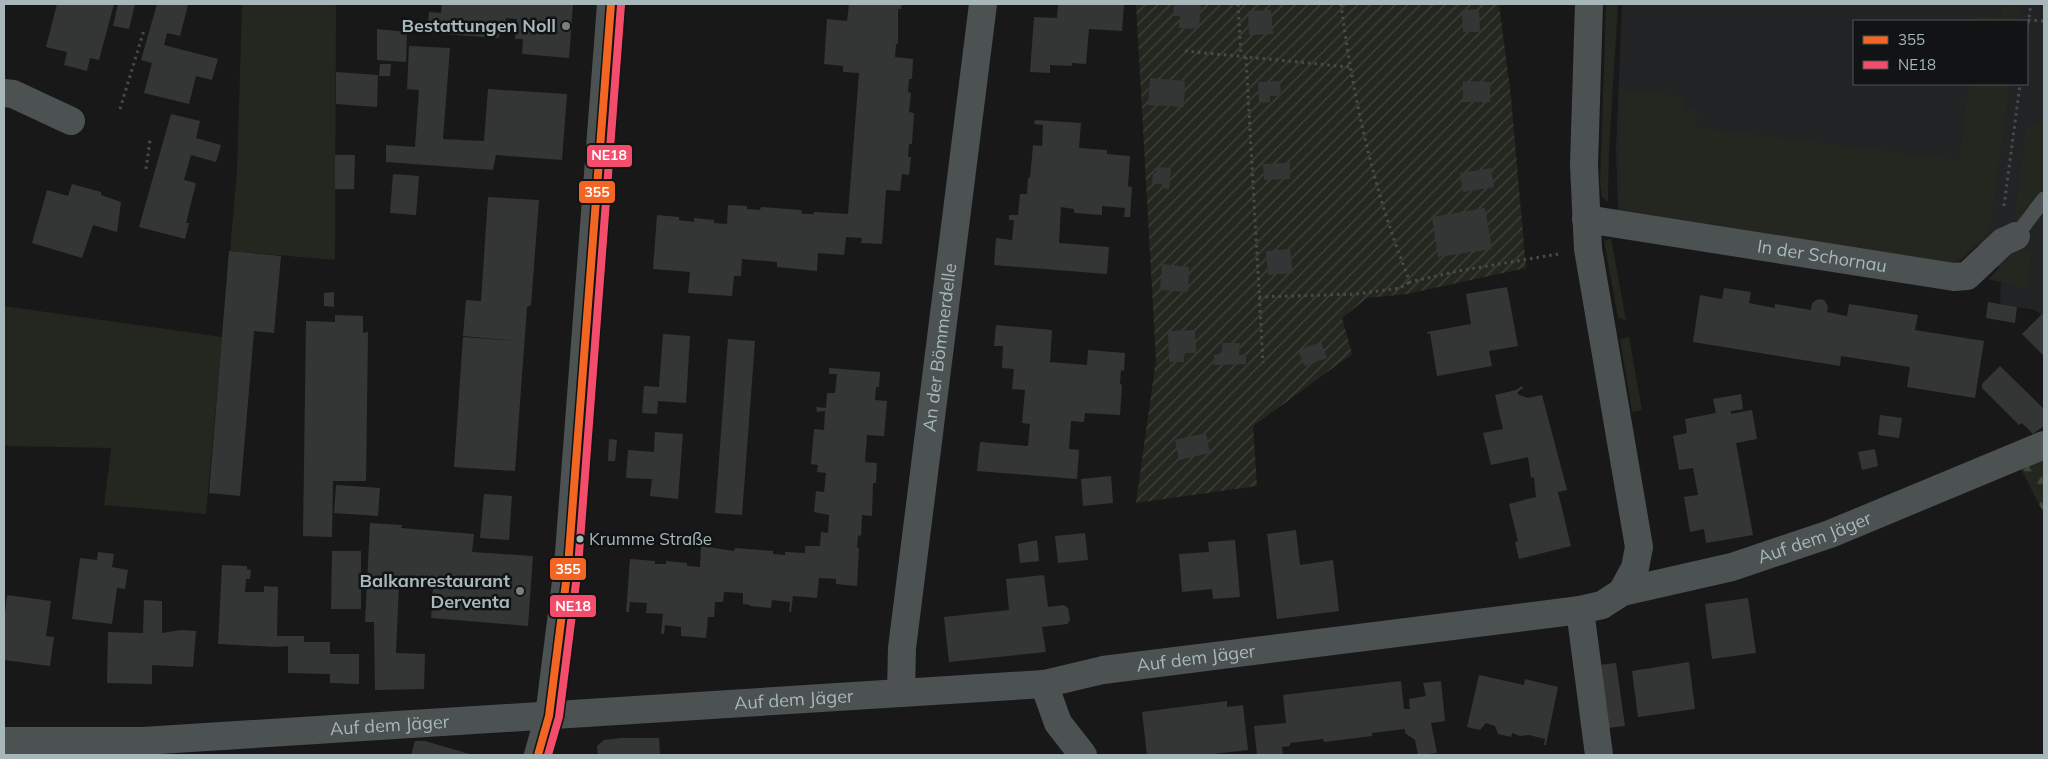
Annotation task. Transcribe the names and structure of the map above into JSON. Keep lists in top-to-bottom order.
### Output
{
  "streets": {
    "street": ["In der Schornau", "An der Bömmerdelle", "Auf dem Jäger"]
  },
  "crossings": [
    ["An der Bömmerdelle", "Auf dem Jäger"]
  ],
  "places": ["Bestattungen Noll", "Krumme Straße", "Balkanrestaurant Derventa"],
  "lines": ["transit line 355", "transit line NE18"],
  "legend": ["355", "NE18"]
}
